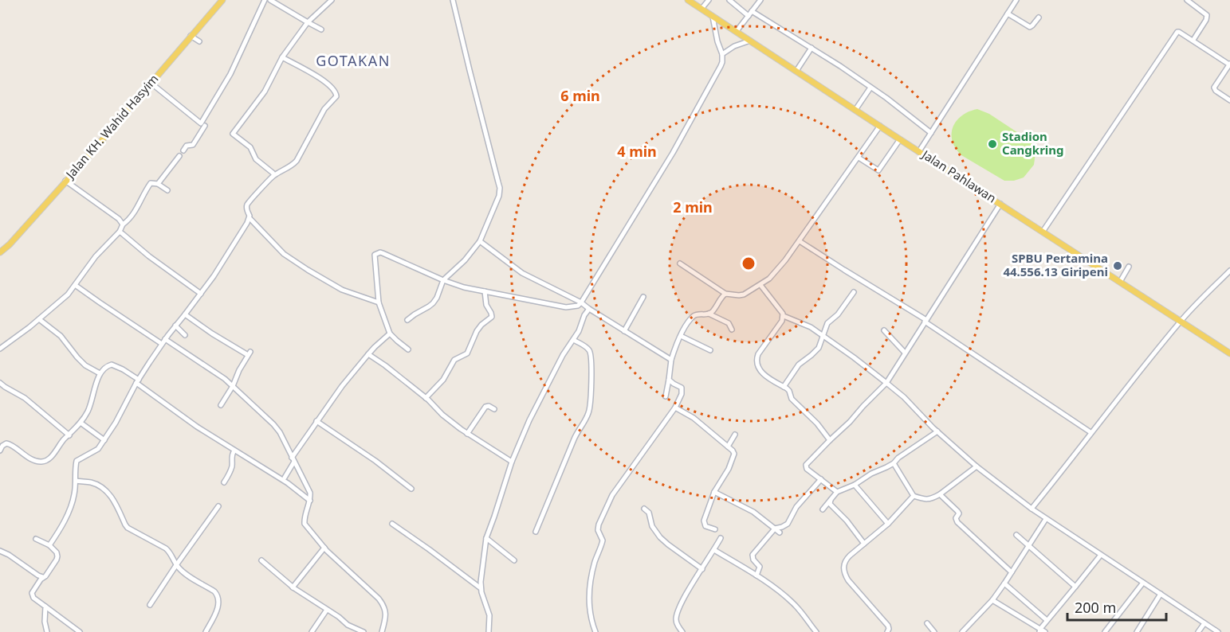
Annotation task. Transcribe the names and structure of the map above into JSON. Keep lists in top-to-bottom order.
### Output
{
  "streets": {
    "main road": ["Jalan KH. Wahid Hasyim", "Jalan Pahlawan"]
  },
  "districts": ["GOTAKAN"],
  "places": ["Stadion Cangkring", "SPBU Pertamina 44.556.13 Giripeni"],
  "scale_bar": "200 m",
  "rings": ["6 min", "4 min", "2 min"]
}
